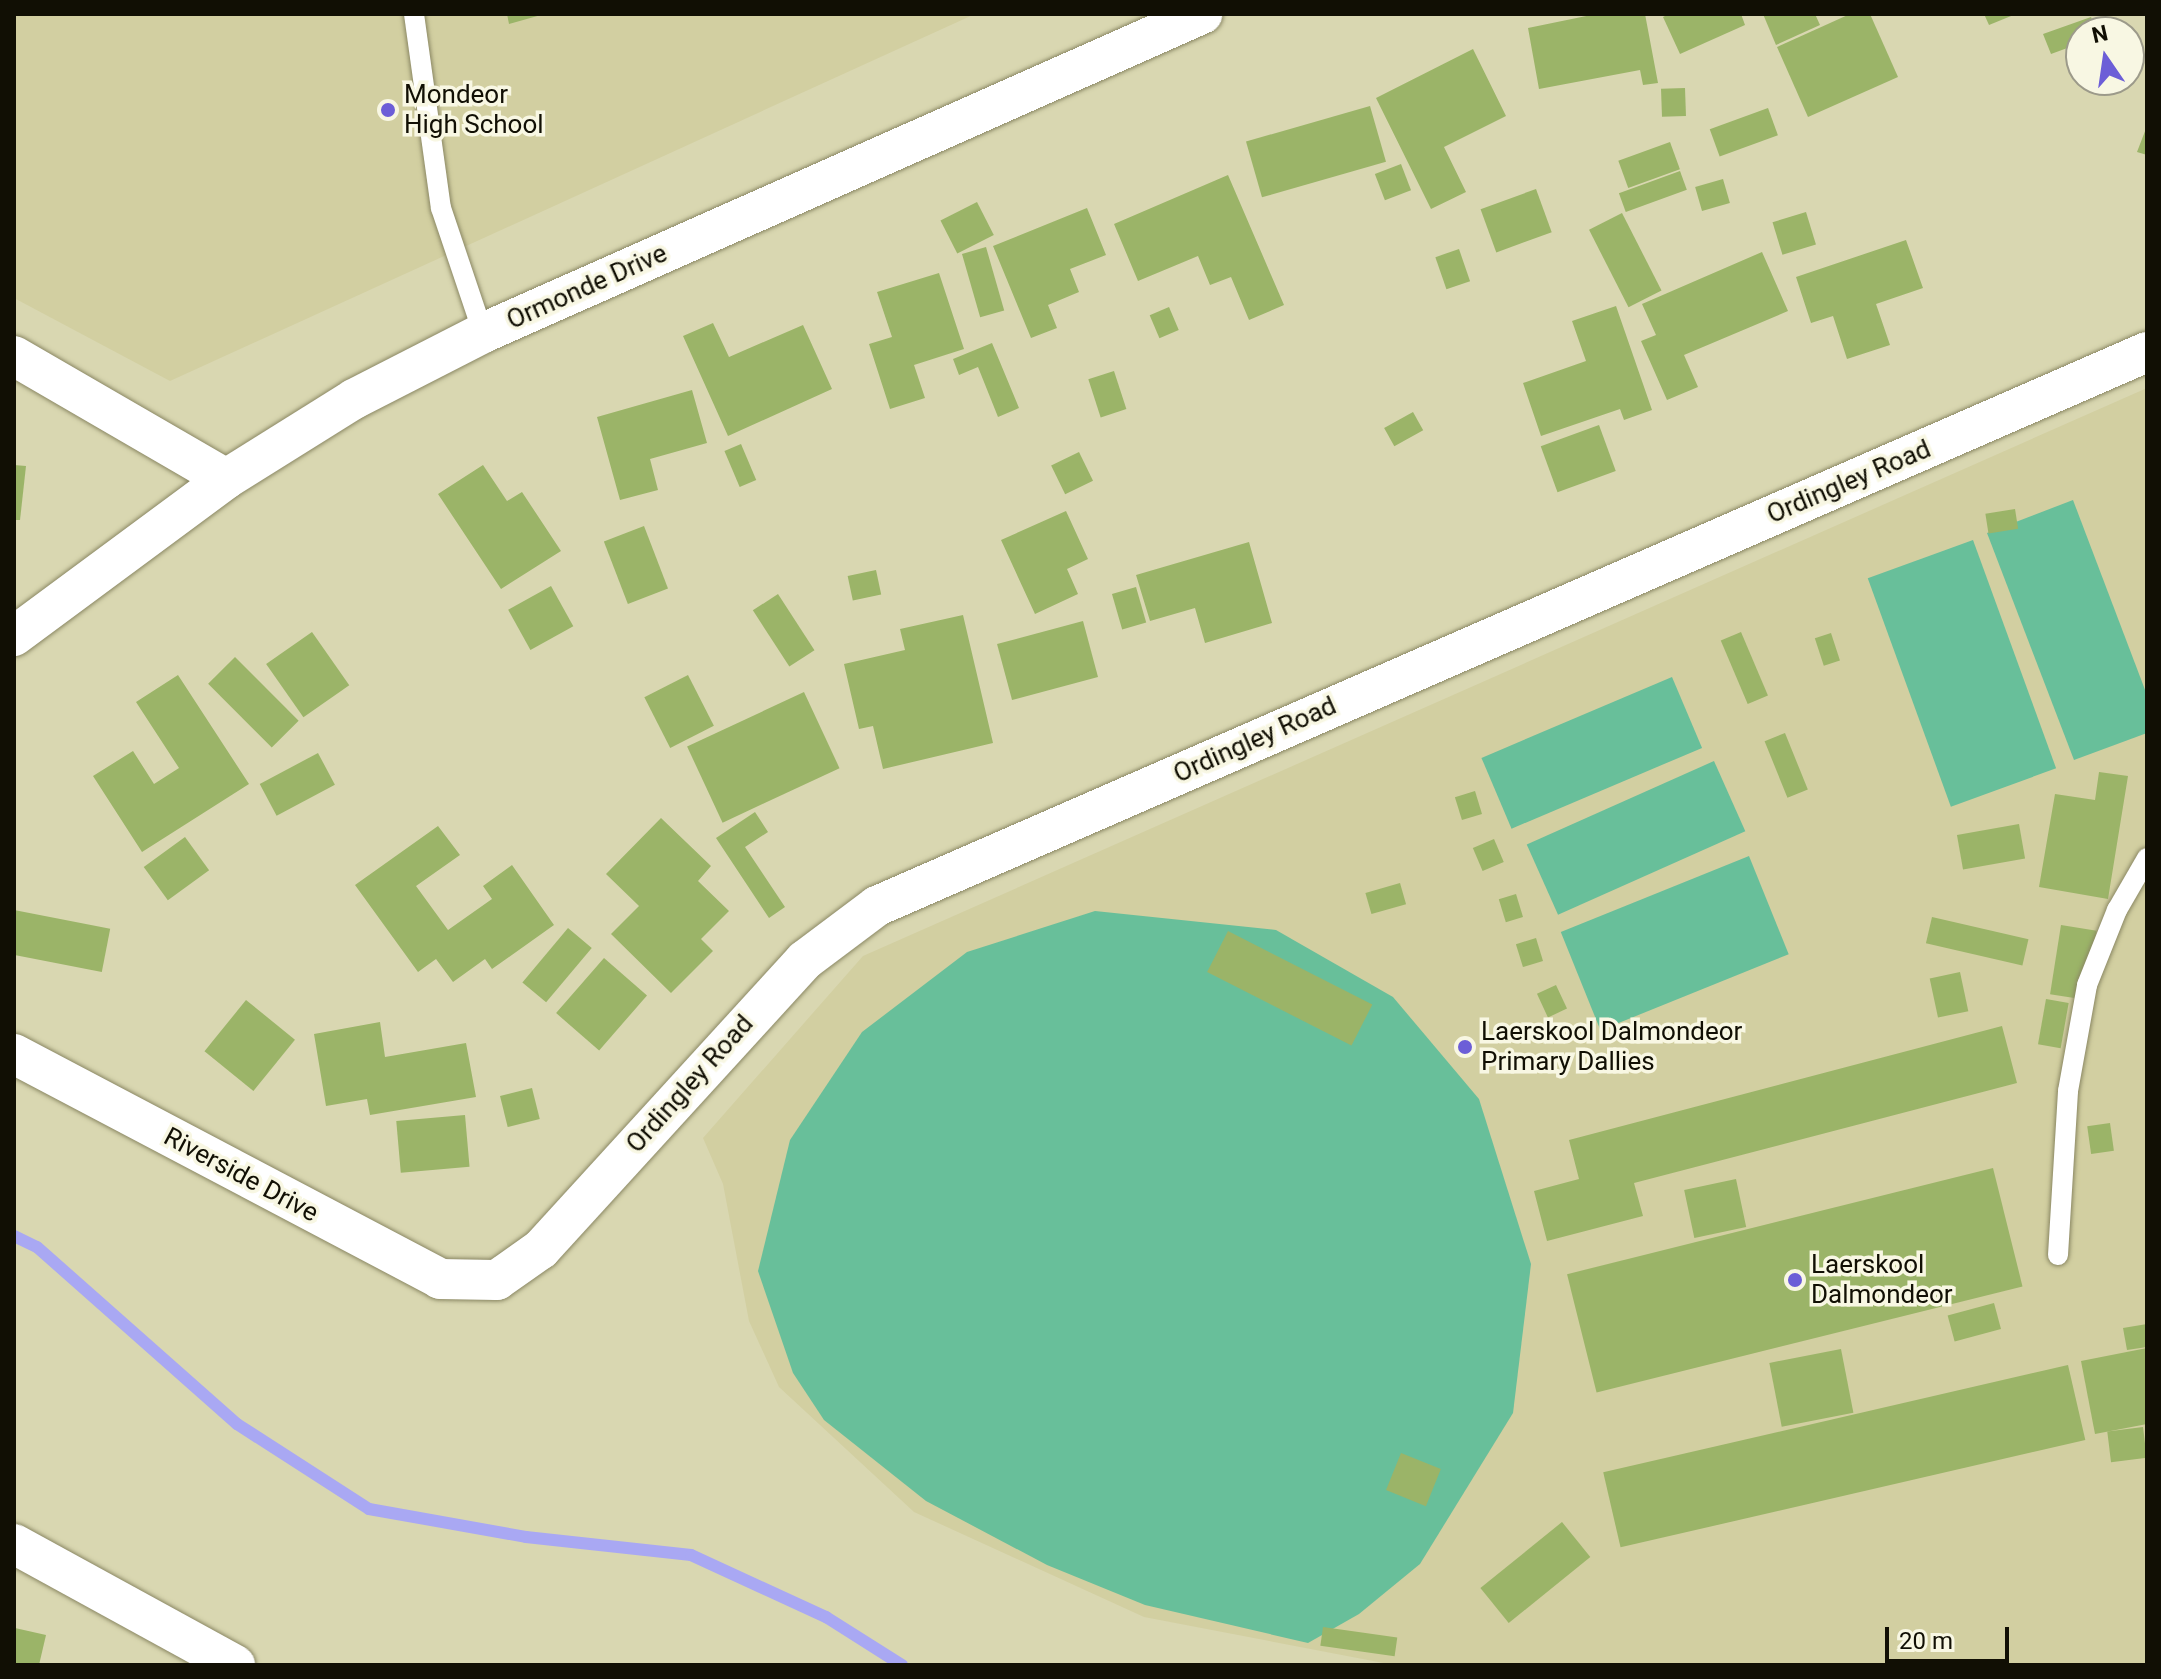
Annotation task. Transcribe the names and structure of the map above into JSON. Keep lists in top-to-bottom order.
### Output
{
  "streets": {
    "street": ["Ormonde Drive", "Ordingley Road", "Riverside Drive"]
  },
  "crossings": [
    ["Ordingley Road", "Riverside Drive"]
  ],
  "places": ["Mondeor High School", "Laerskool Dalmondeor Primary Dallies", "Laerskool Dalmondeor"],
  "scale_bar": "20 m",
  "north": "top"
}
